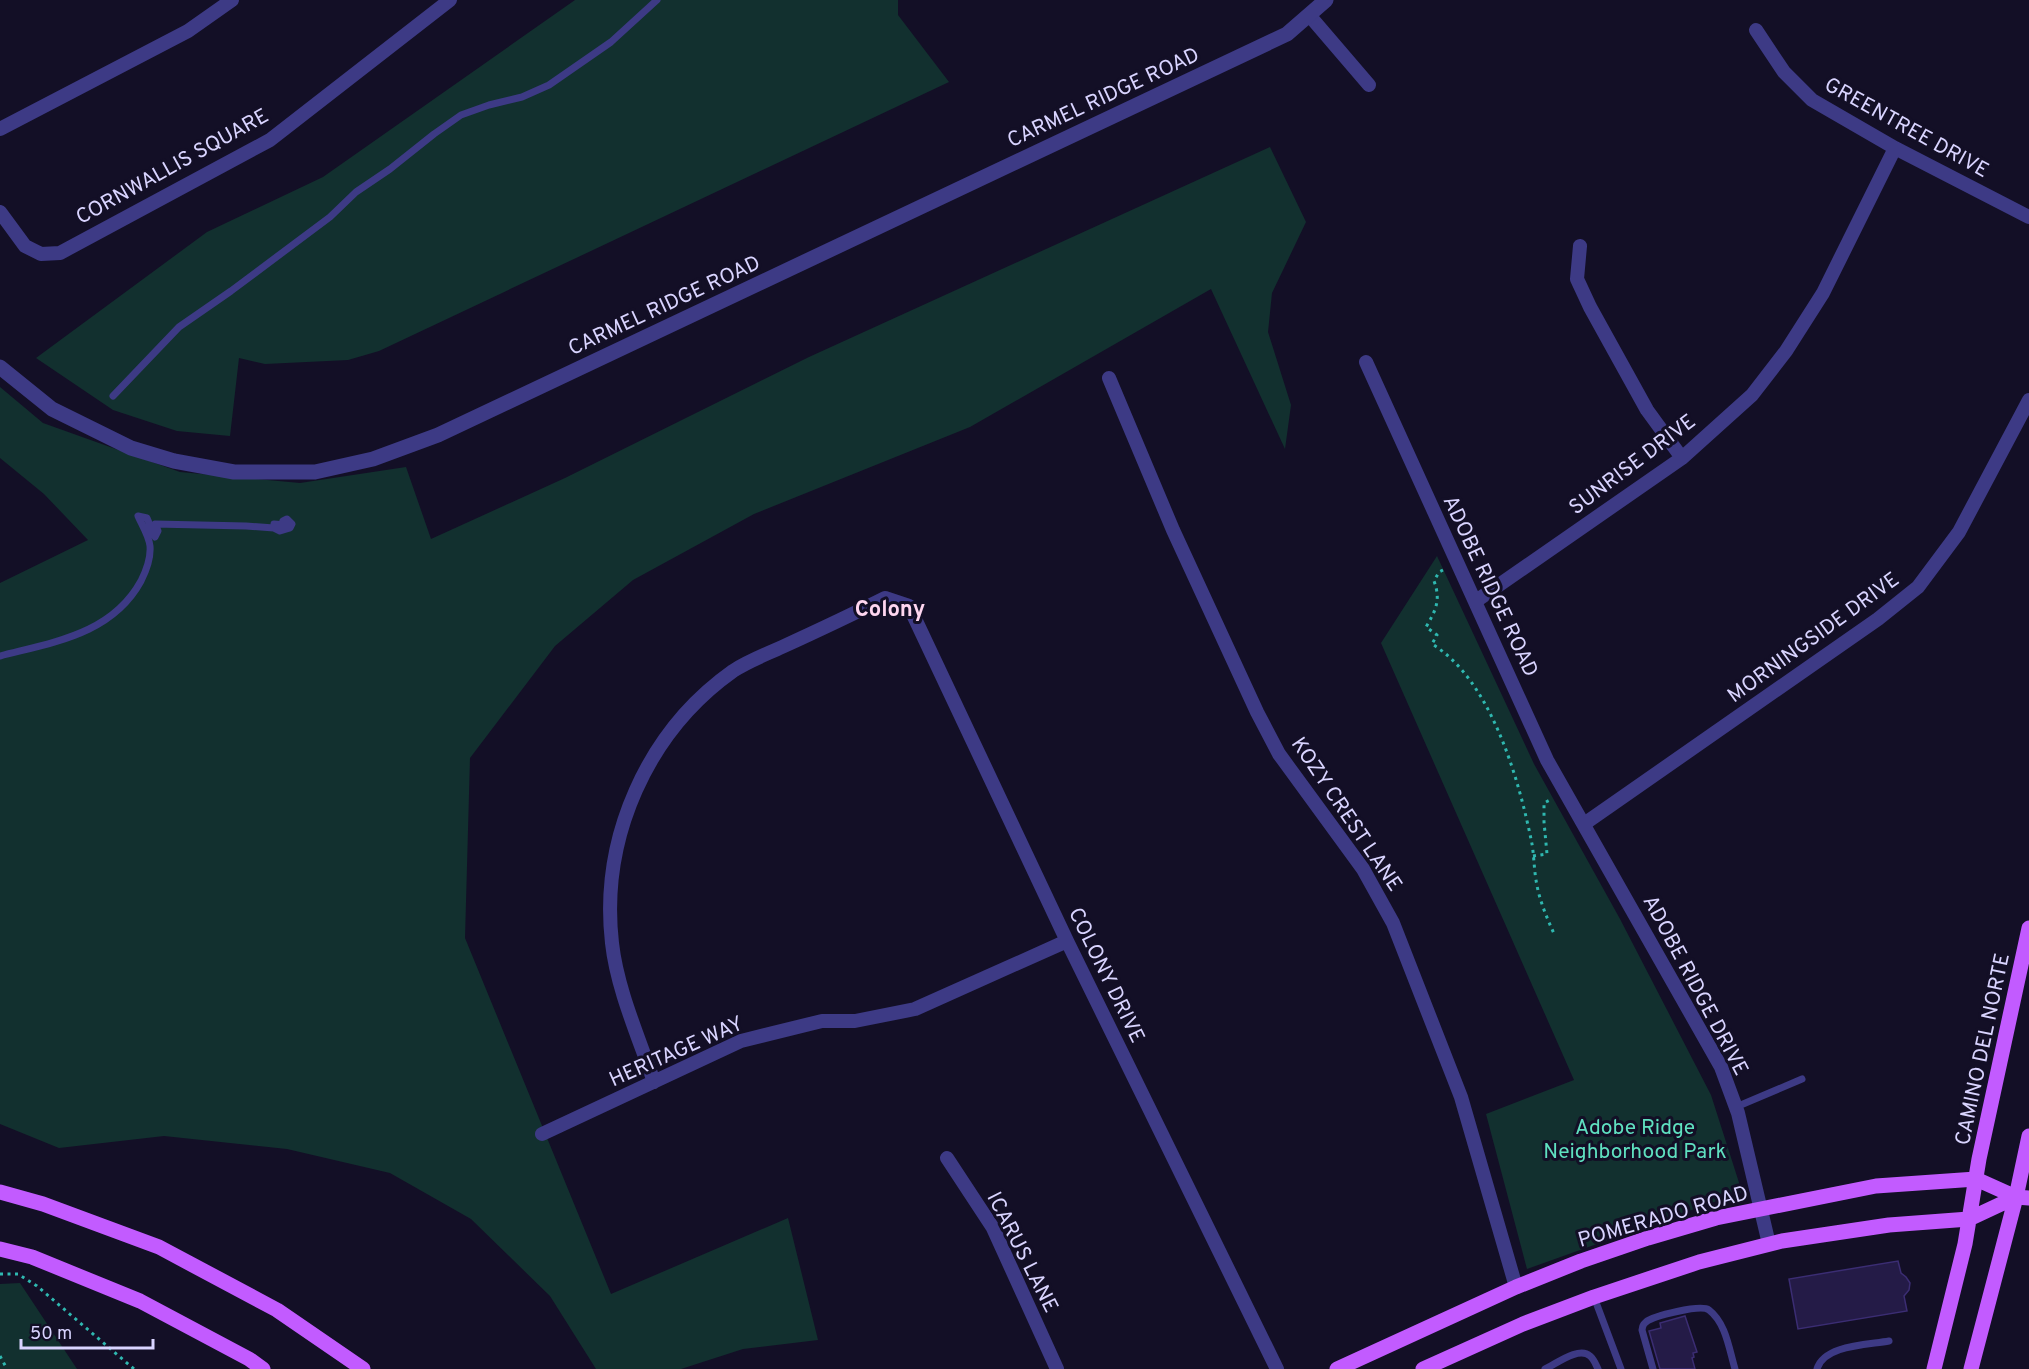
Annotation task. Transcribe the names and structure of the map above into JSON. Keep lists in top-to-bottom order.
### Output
{
  "streets": {
    "main road": ["CAMINO DEL NORTE", "POMERADO ROAD"],
    "street": [
      "CARMEL RIDGE ROAD",
      "GREENTREE DRIVE",
      "CORNWALLIS SQUARE",
      "SUNRISE DRIVE",
      "ADOBE RIDGE ROAD",
      "MORNINGSIDE DRIVE",
      "KOZY CREST LANE",
      "COLONY DRIVE",
      "ADOBE RIDGE DRIVE",
      "HERITAGE WAY",
      "ICARUS LANE"
    ]
  },
  "crossings": [
    ["GREENTREE DRIVE", "SUNRISE DRIVE"],
    ["SUNRISE DRIVE", "ADOBE RIDGE ROAD"],
    ["ADOBE RIDGE ROAD", "MORNINGSIDE DRIVE"],
    ["ADOBE RIDGE ROAD", "ADOBE RIDGE DRIVE"],
    ["MORNINGSIDE DRIVE", "ADOBE RIDGE DRIVE"],
    ["KOZY CREST LANE", "POMERADO ROAD"],
    ["COLONY DRIVE", "HERITAGE WAY"],
    ["ADOBE RIDGE DRIVE", "POMERADO ROAD"],
    ["CAMINO DEL NORTE", "POMERADO ROAD"]
  ],
  "districts": ["Colony"],
  "parks": ["Adobe Ridge Neighborhood Park"],
  "scale_bar": "50 m"
}
